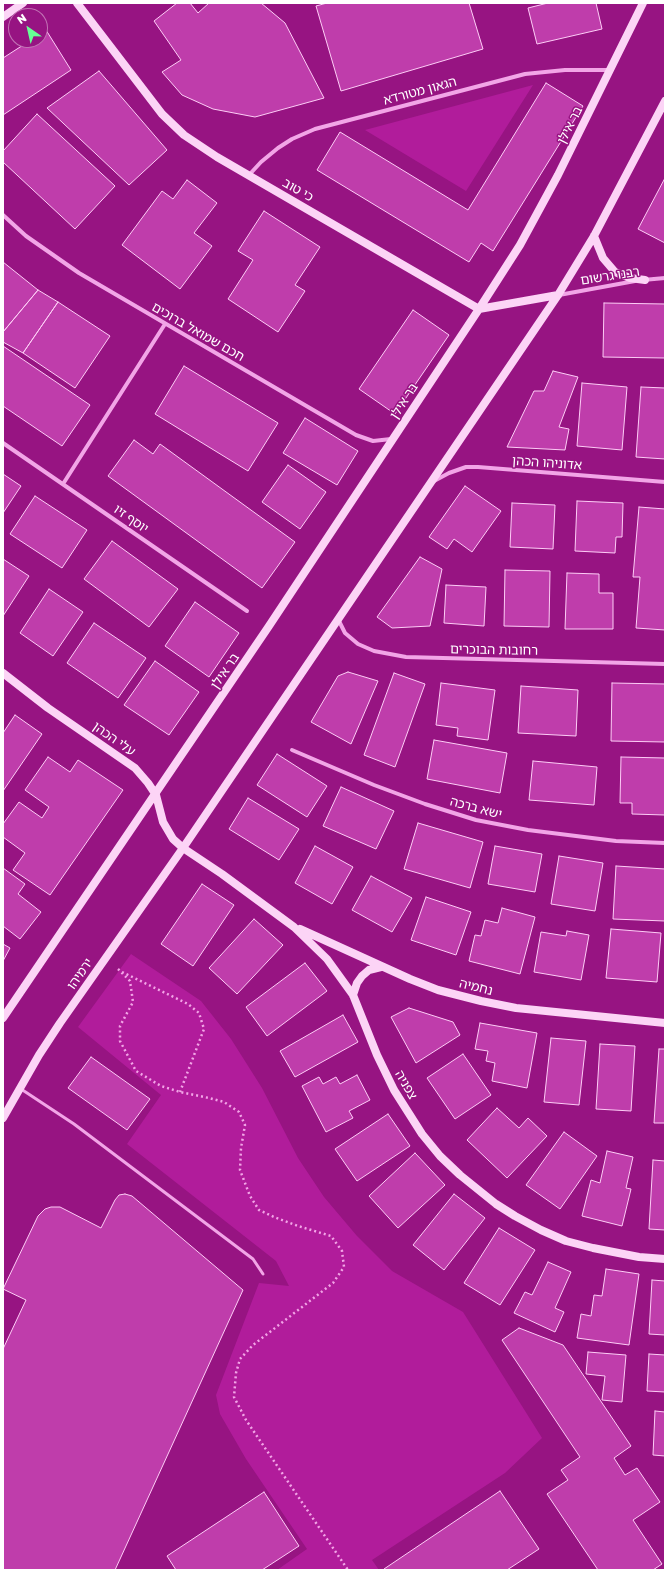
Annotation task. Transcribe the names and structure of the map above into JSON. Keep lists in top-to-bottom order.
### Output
{
  "streets": {
    "street": [
      "הגאון מטורדא",
      "בר אילן",
      "כי טוב",
      "רבנו גרשום",
      "חכם שמואל ברוכים",
      "אדוניהו הכהן",
      "יוסף זיו",
      "רחובות הבוכרים",
      "עלי הכהן",
      "ישא ברכה",
      "ירמיהו",
      "נחמיה",
      "צפניה"
    ]
  },
  "crossings": [
    ["הגאון מטורדא", "בר אילן"],
    ["הגאון מטורדא", "כי טוב"],
    ["בר אילן", "כי טוב"],
    ["בר אילן", "חכם שמואל ברוכים"],
    ["בר אילן", "עלי הכהן"],
    ["עלי הכהן", "ירמיהו"],
    ["עלי הכהן", "צפניה"],
    ["ירמיהו", "צפניה"],
    ["נחמיה", "צפניה"]
  ],
  "north": "top left"
}
